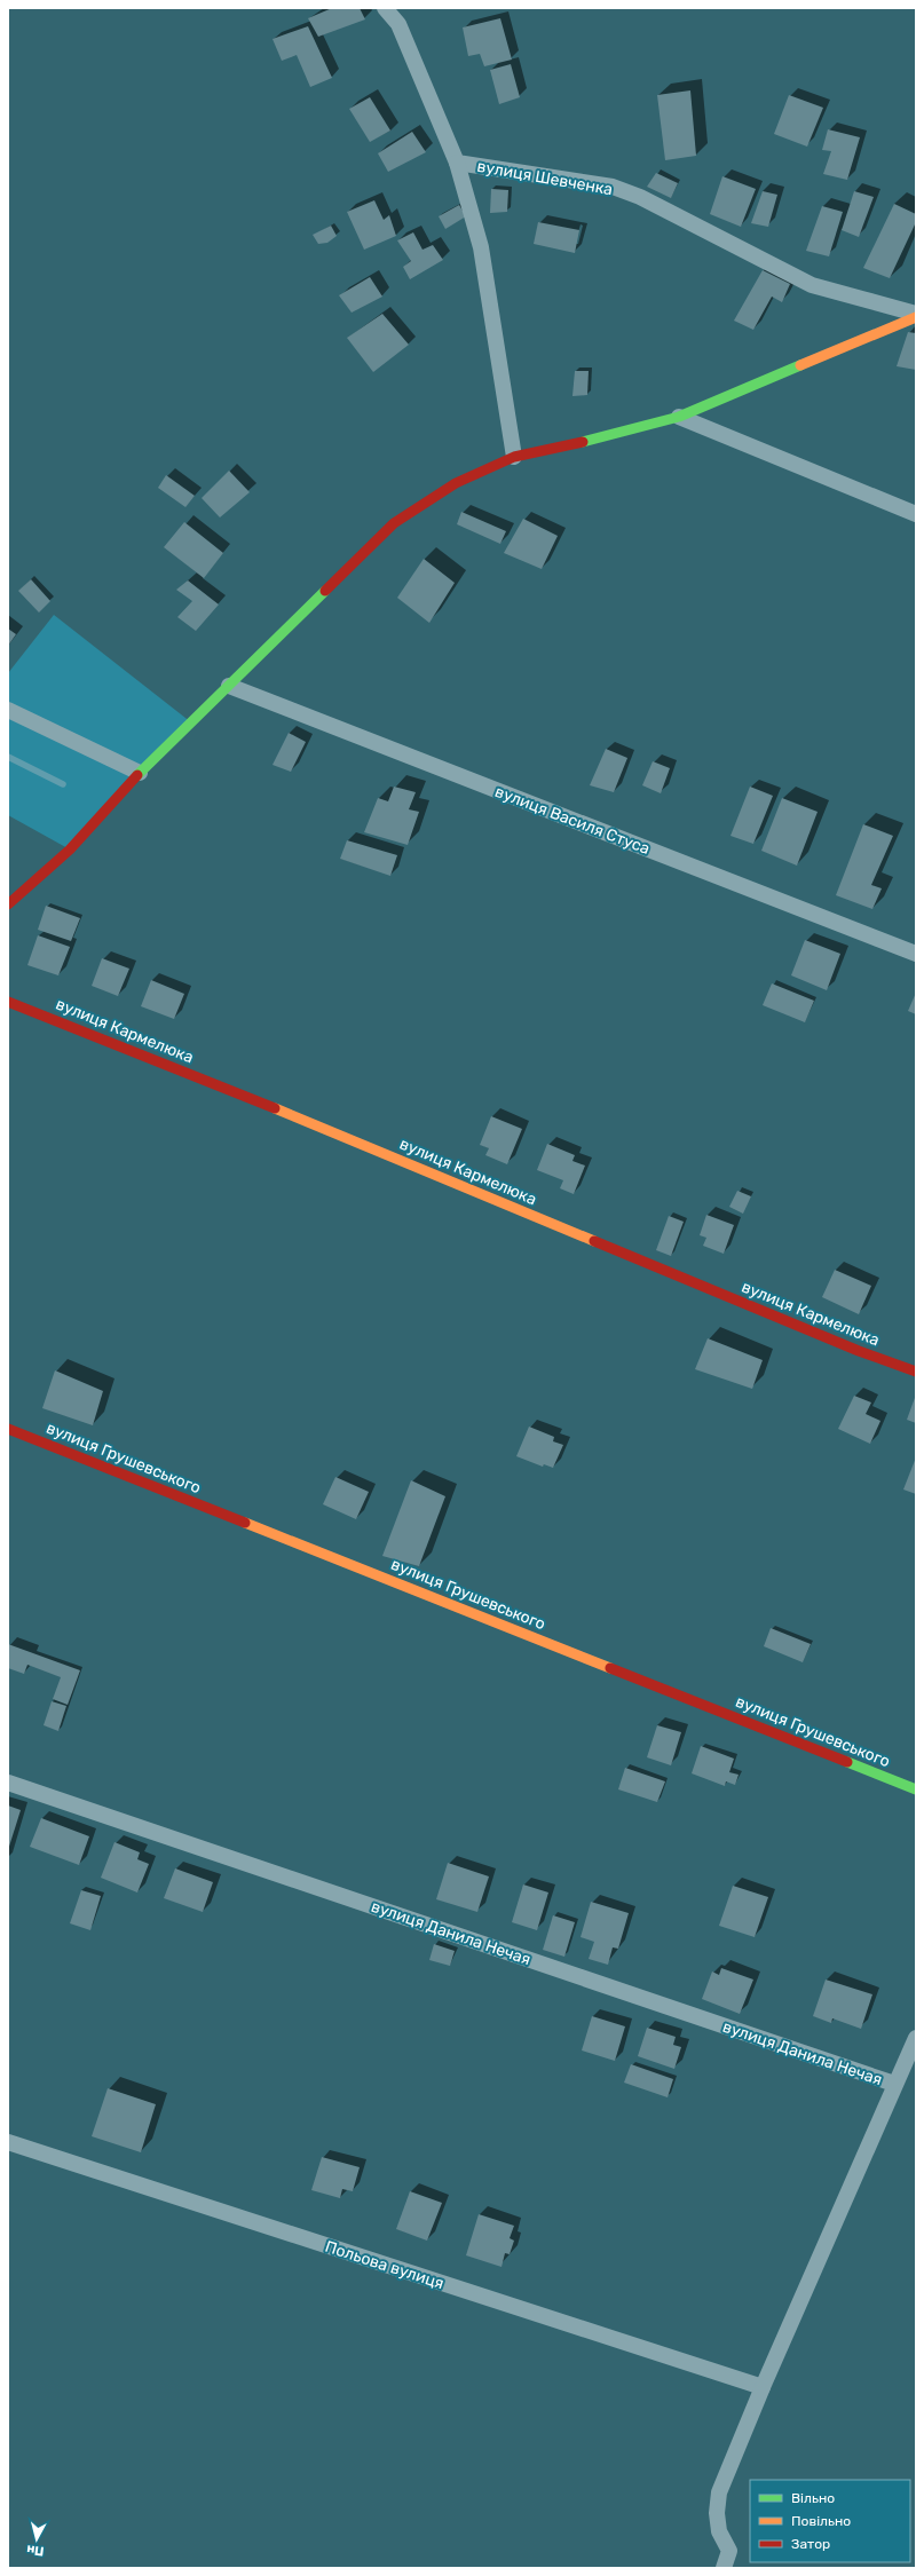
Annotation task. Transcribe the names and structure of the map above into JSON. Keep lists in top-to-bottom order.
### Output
{
  "streets": {
    "street": [
      "вулиця Шевченка",
      "вулиця Василя Стуса",
      "вулиця Кармелюка",
      "вулиця Грушевського",
      "вулиця Данила Нечая",
      "Польова вулиця"
    ]
  },
  "legend": ["Вільно", "Повільно", "Затор"],
  "north": "bottom"
}
